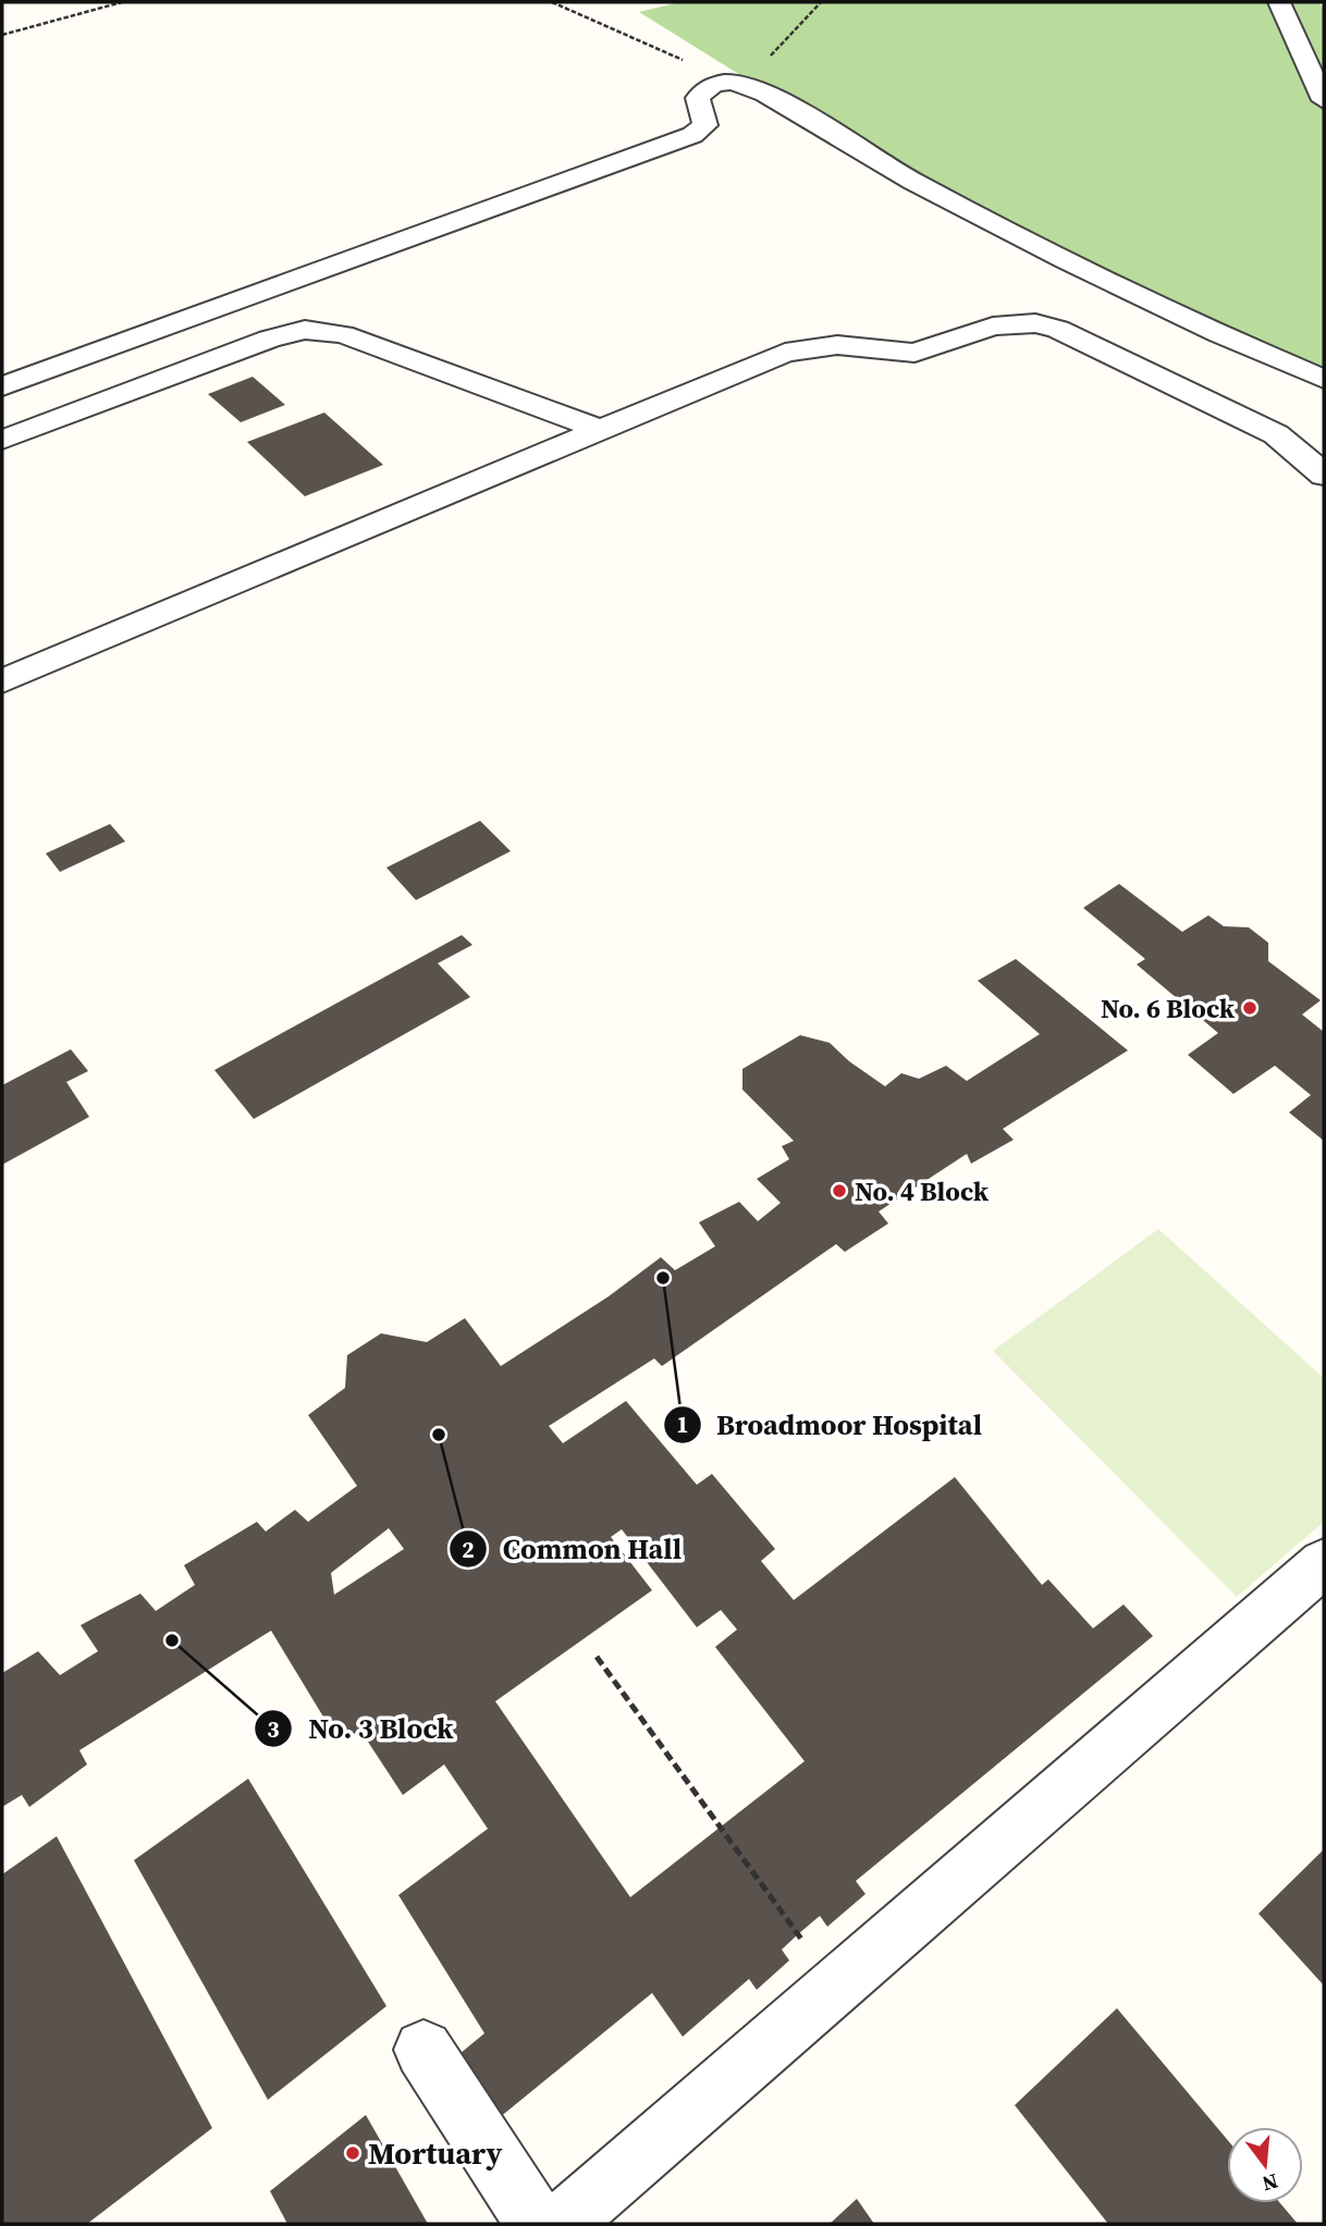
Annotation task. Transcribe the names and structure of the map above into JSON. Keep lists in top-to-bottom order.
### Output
{
  "places": [
    "No. 6 Block",
    "No. 4 Block",
    "Broadmoor Hospital",
    "Common Hall",
    "No. 3 Block",
    "Mortuary"
  ],
  "north": "bottom"
}
